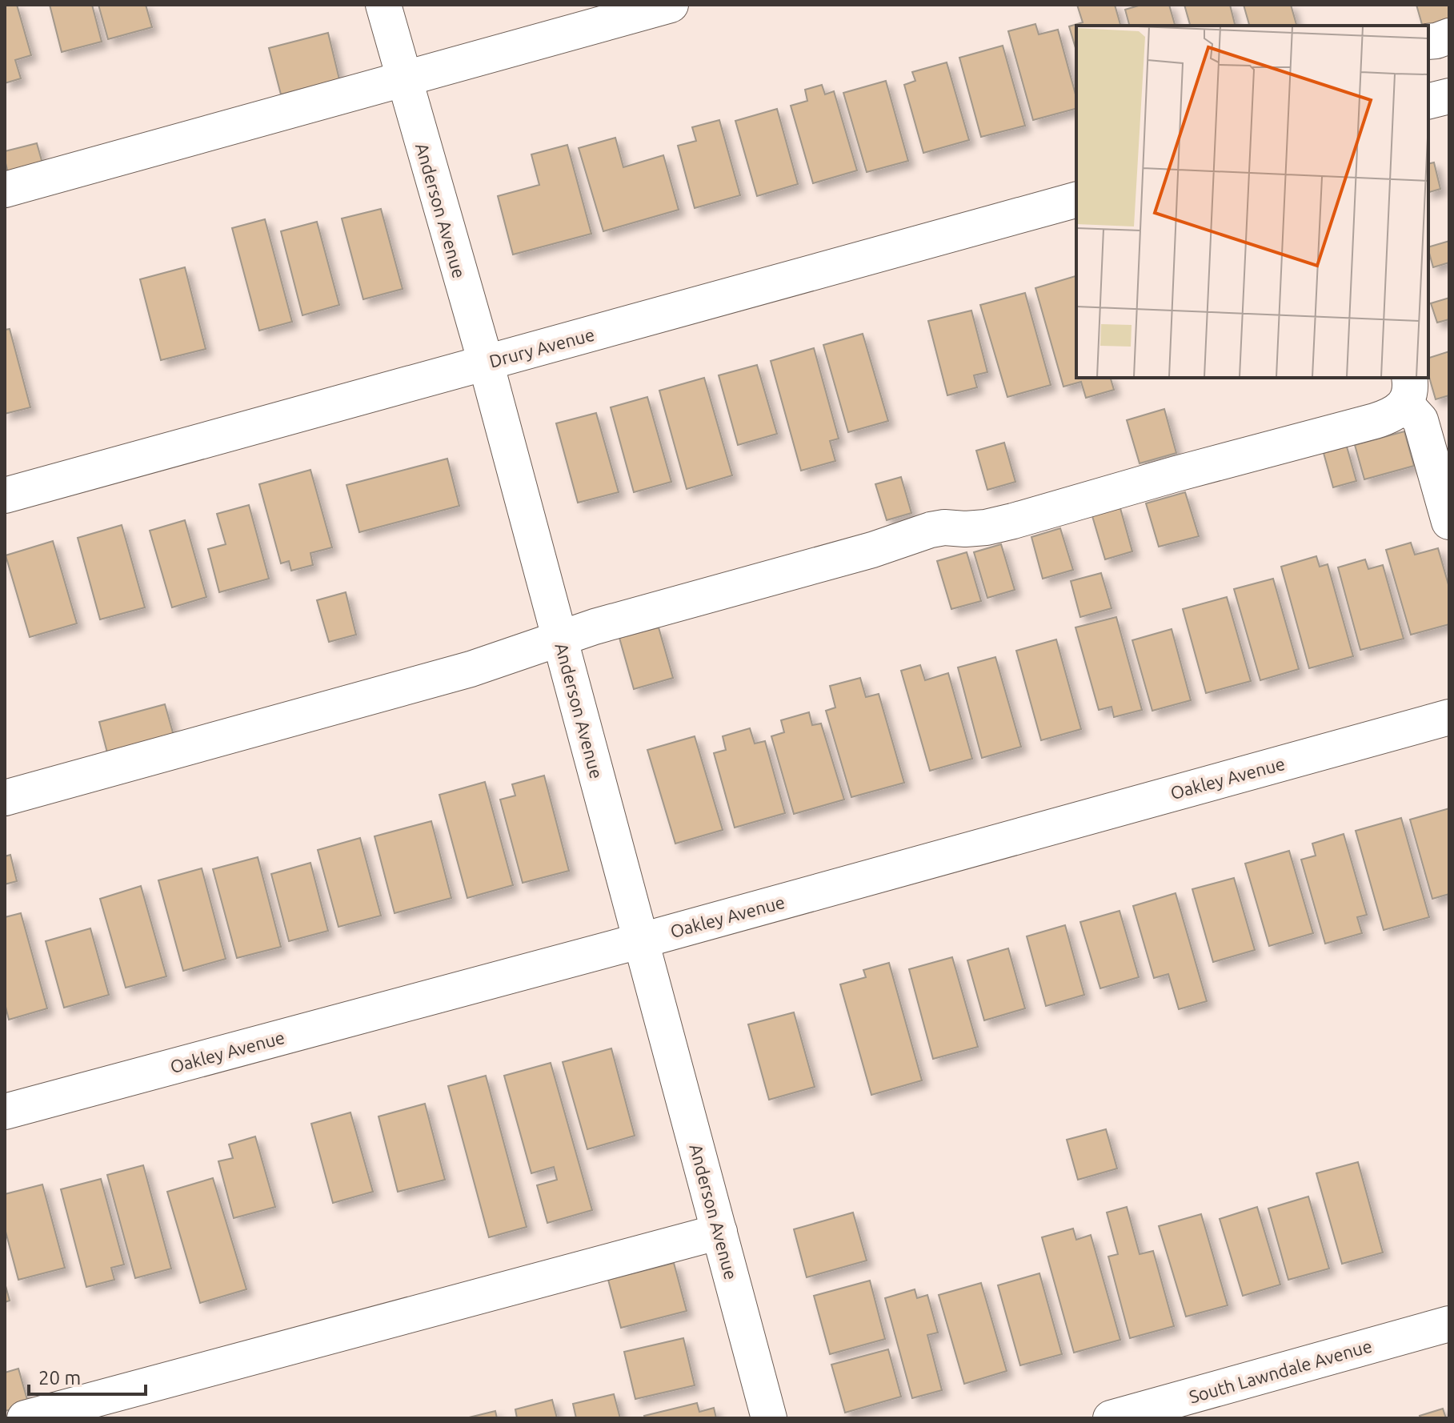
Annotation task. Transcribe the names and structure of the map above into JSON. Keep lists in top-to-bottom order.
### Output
{
  "streets": {
    "street": [
      "Anderson Avenue",
      "Drury Avenue",
      "Oakley Avenue",
      "South Lawndale Avenue"
    ]
  },
  "crossings": [
    ["Anderson Avenue", "Drury Avenue"],
    ["Anderson Avenue", "Oakley Avenue"]
  ],
  "scale_bar": "20 m"
}
